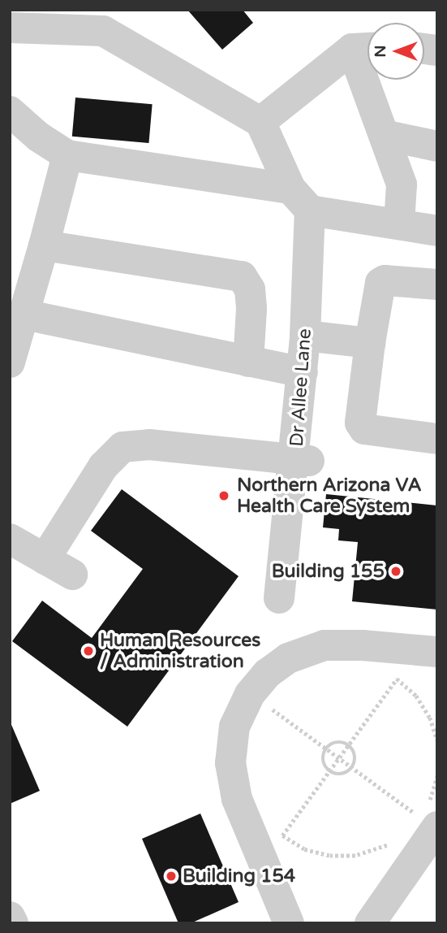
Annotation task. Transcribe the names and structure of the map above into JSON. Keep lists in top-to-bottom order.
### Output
{
  "streets": {
    "lane": ["Dr Allee Lane"]
  },
  "places": [
    "Northern Arizona VA Health Care System",
    "Building 155",
    "Human Resources / Administration",
    "Building 154"
  ],
  "north": "left"
}
